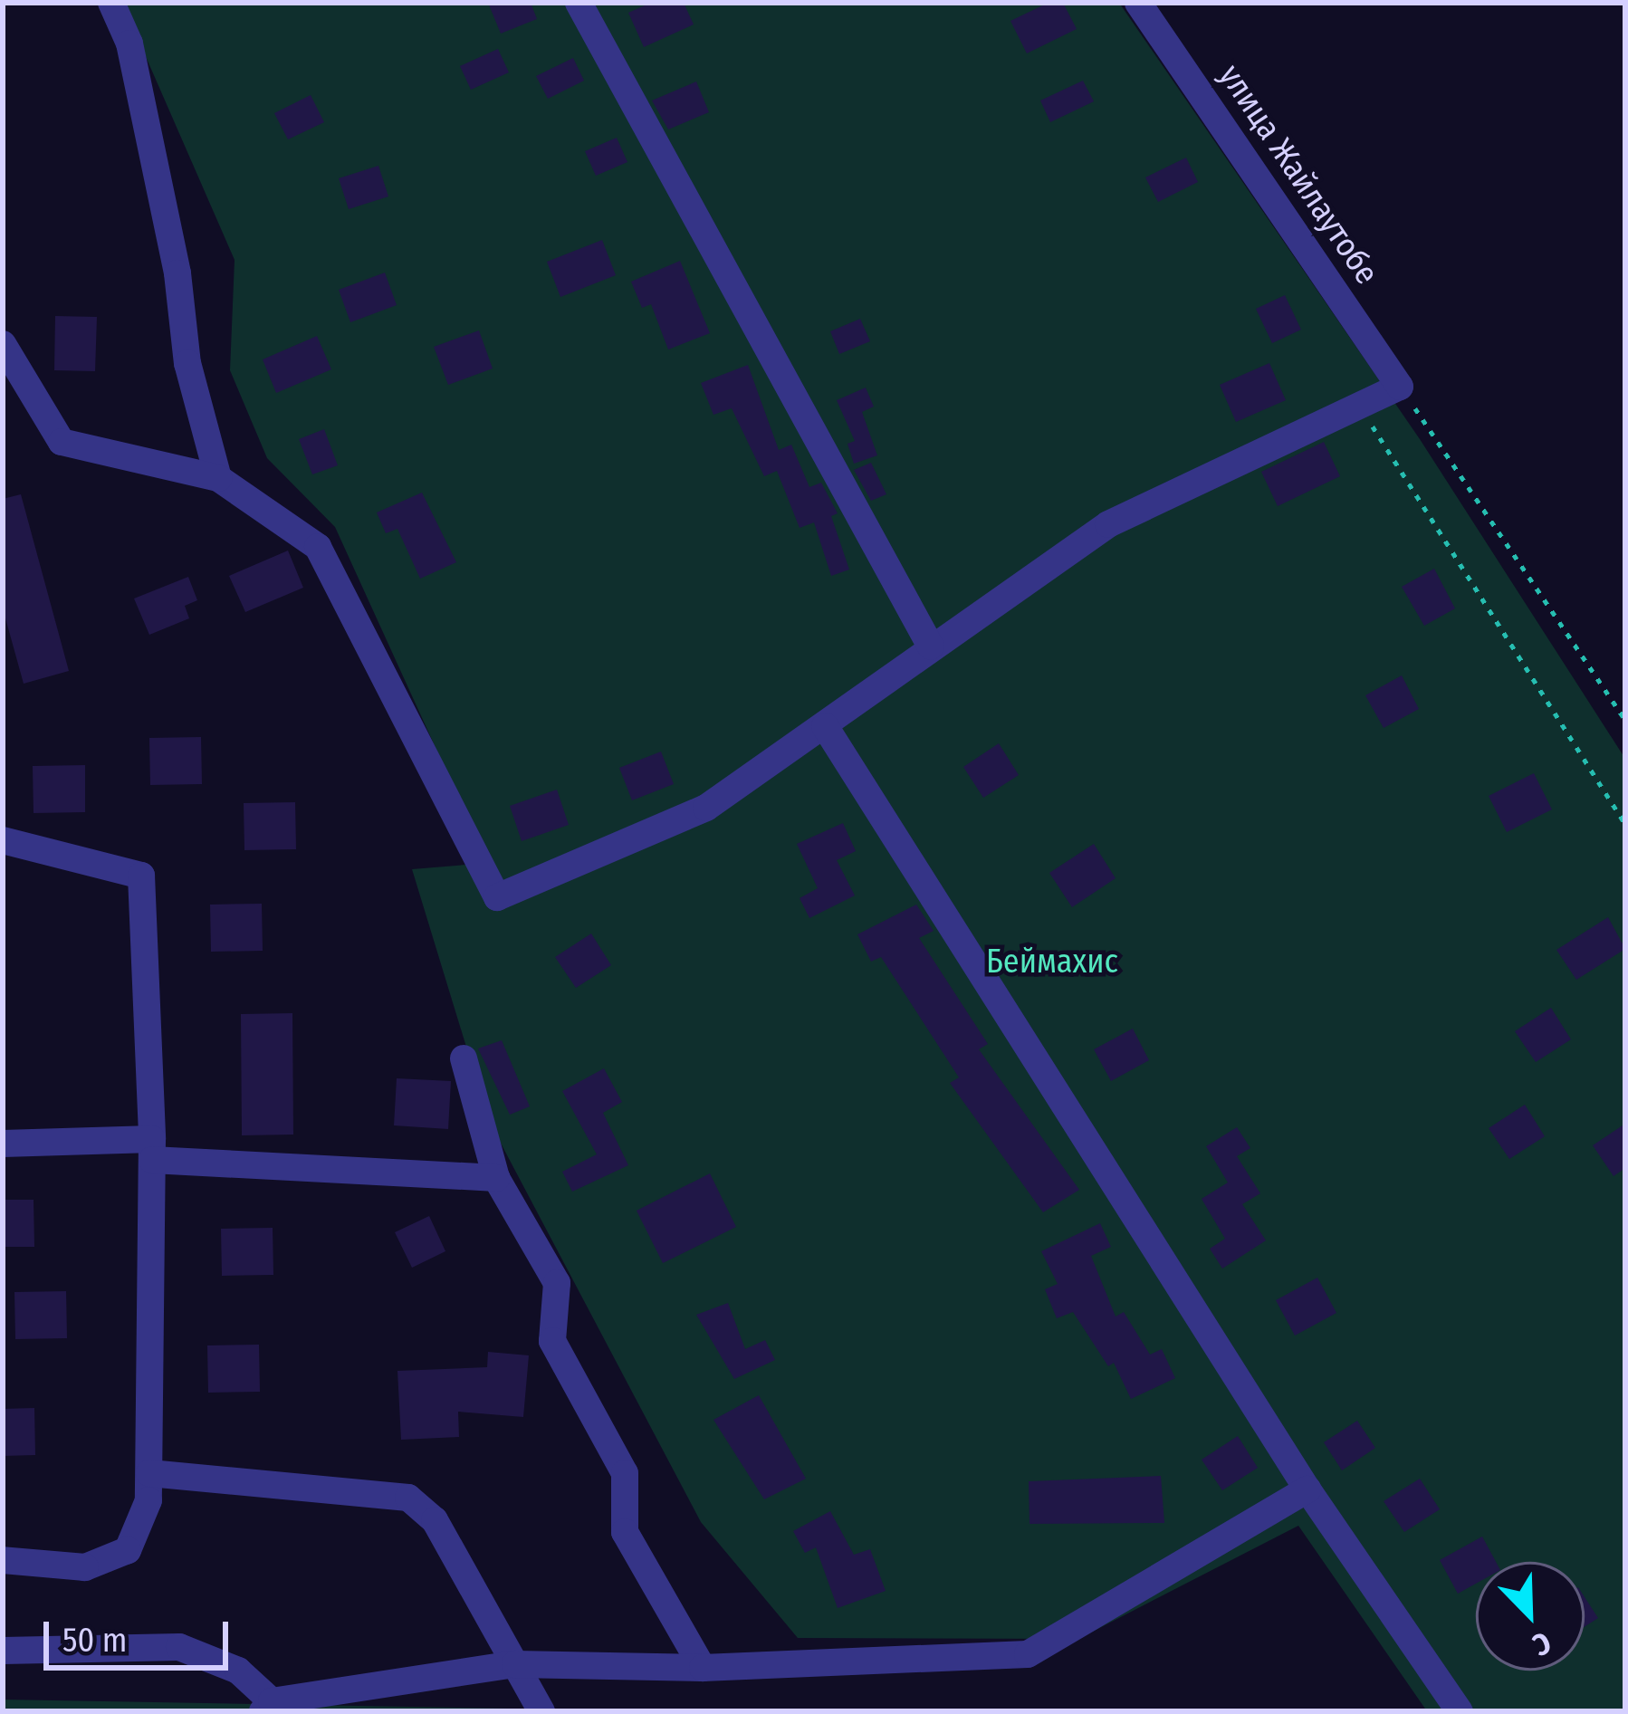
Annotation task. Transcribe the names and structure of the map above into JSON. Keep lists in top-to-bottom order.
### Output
{
  "streets": {
    "street": ["улица Жайлаутобе"]
  },
  "parks": ["Беймахис"],
  "scale_bar": "50 m",
  "north": "bottom right"
}
